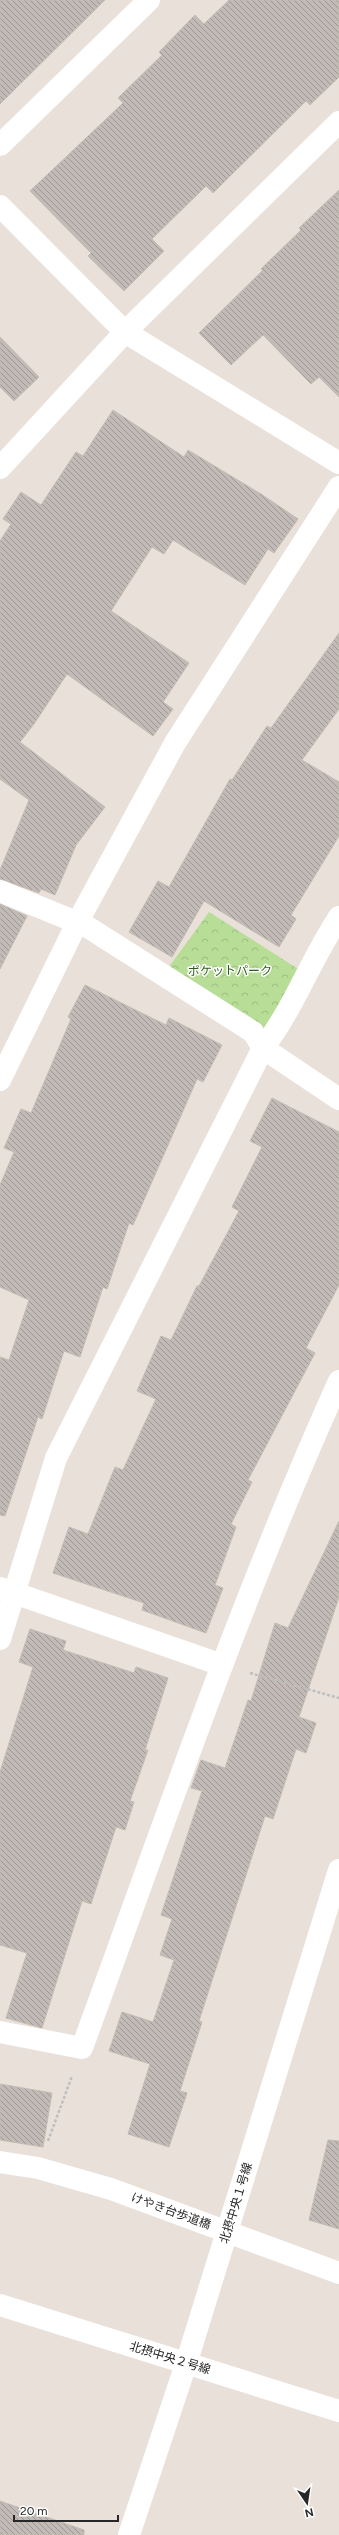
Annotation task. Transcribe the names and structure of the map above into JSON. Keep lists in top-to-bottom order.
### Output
{
  "streets": {
    "street": ["北摂中央１号線", "けやき台歩道橋", "北摂中央２号線"]
  },
  "crossings": [
    ["北摂中央１号線", "北摂中央２号線"]
  ],
  "parks": ["ポケットパーク"],
  "scale_bar": "20 m",
  "north": "bottom"
}
